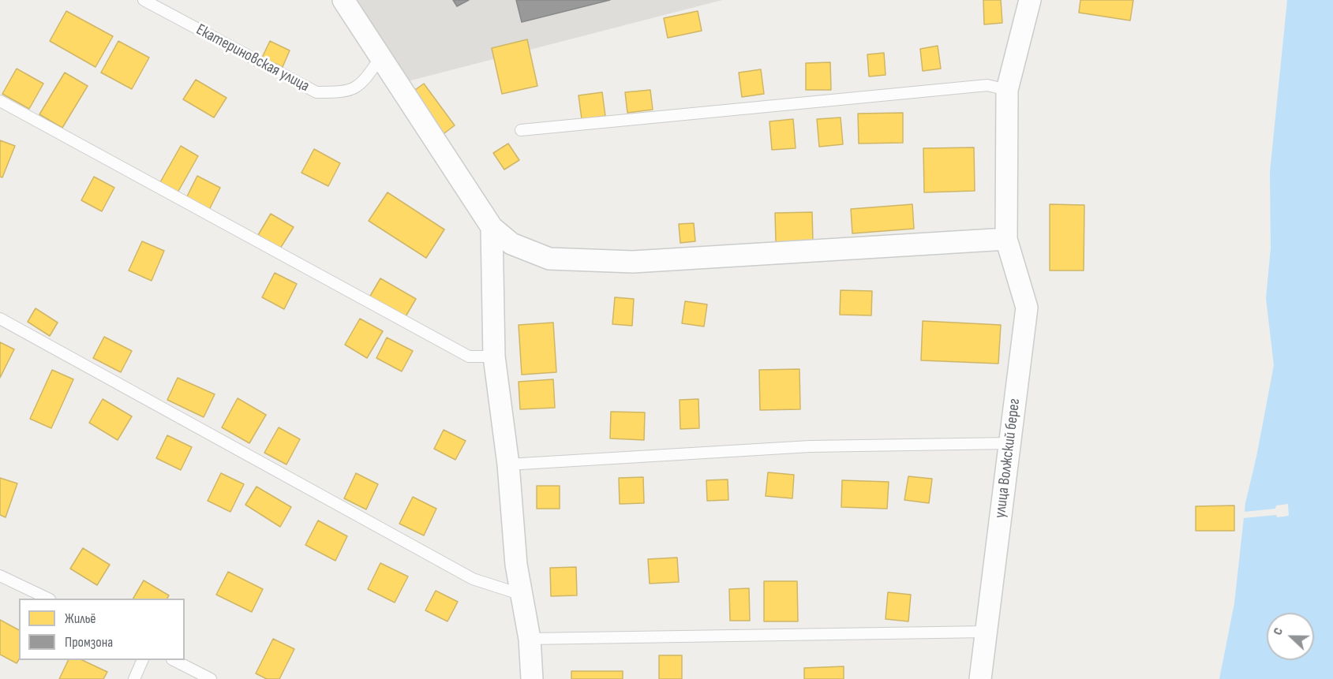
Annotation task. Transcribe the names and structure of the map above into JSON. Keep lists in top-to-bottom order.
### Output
{
  "streets": {
    "street": ["улица Волжский берег"],
    "lane": ["Екатериновская улица"]
  },
  "legend": ["Жильё", "Промзона"],
  "north": "left"
}
